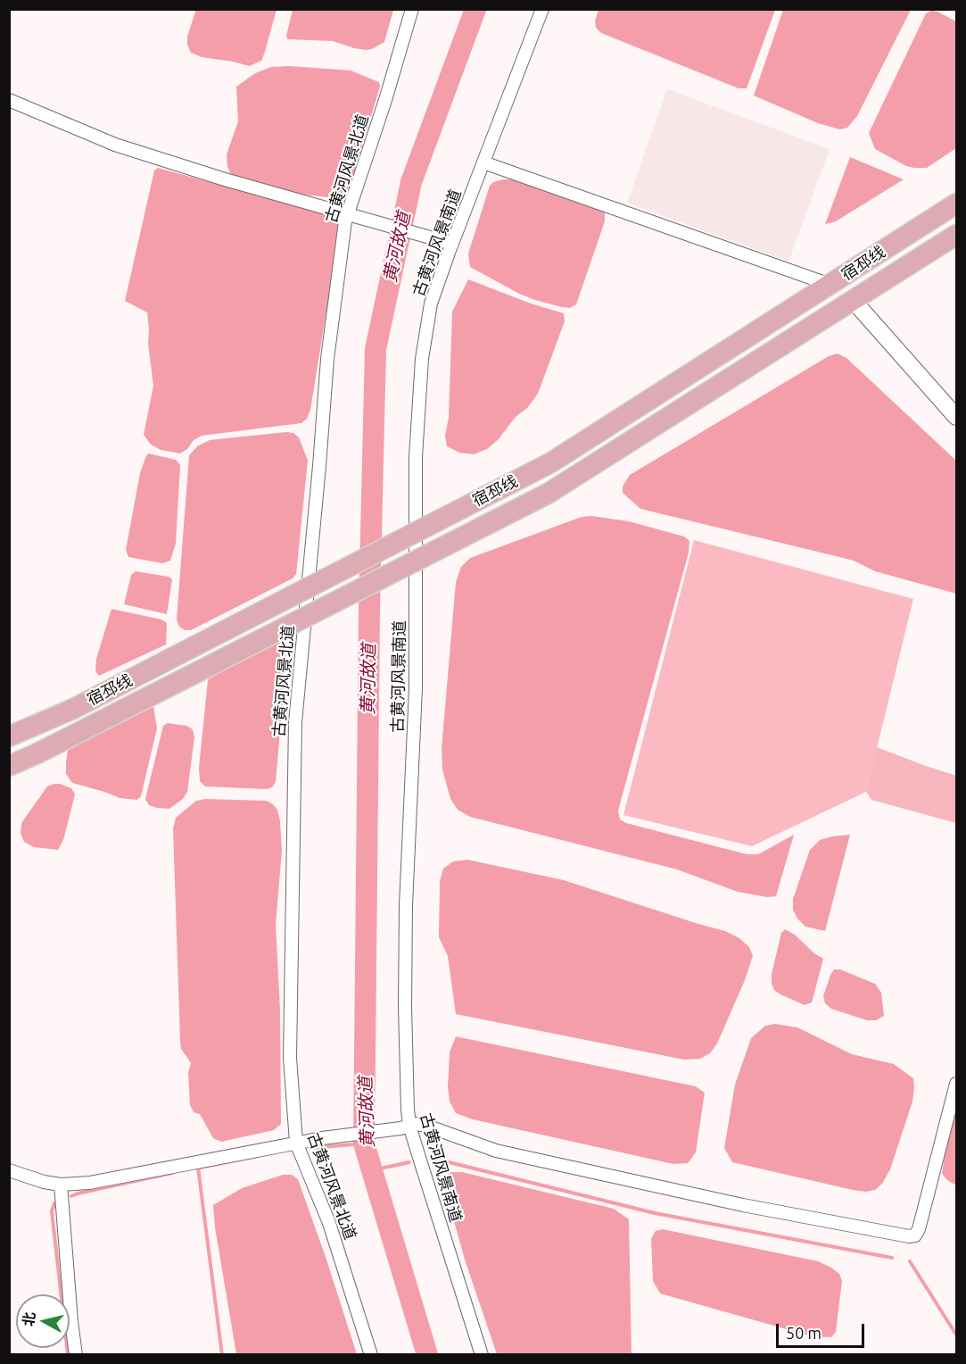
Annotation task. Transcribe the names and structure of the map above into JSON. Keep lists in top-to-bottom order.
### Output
{
  "streets": {
    "main road": ["宿邳线"],
    "street": ["古黄河风景北道", "古黄河风景南道"]
  },
  "water": ["黄河故道"],
  "scale_bar": "50 m",
  "north": "left"
}
